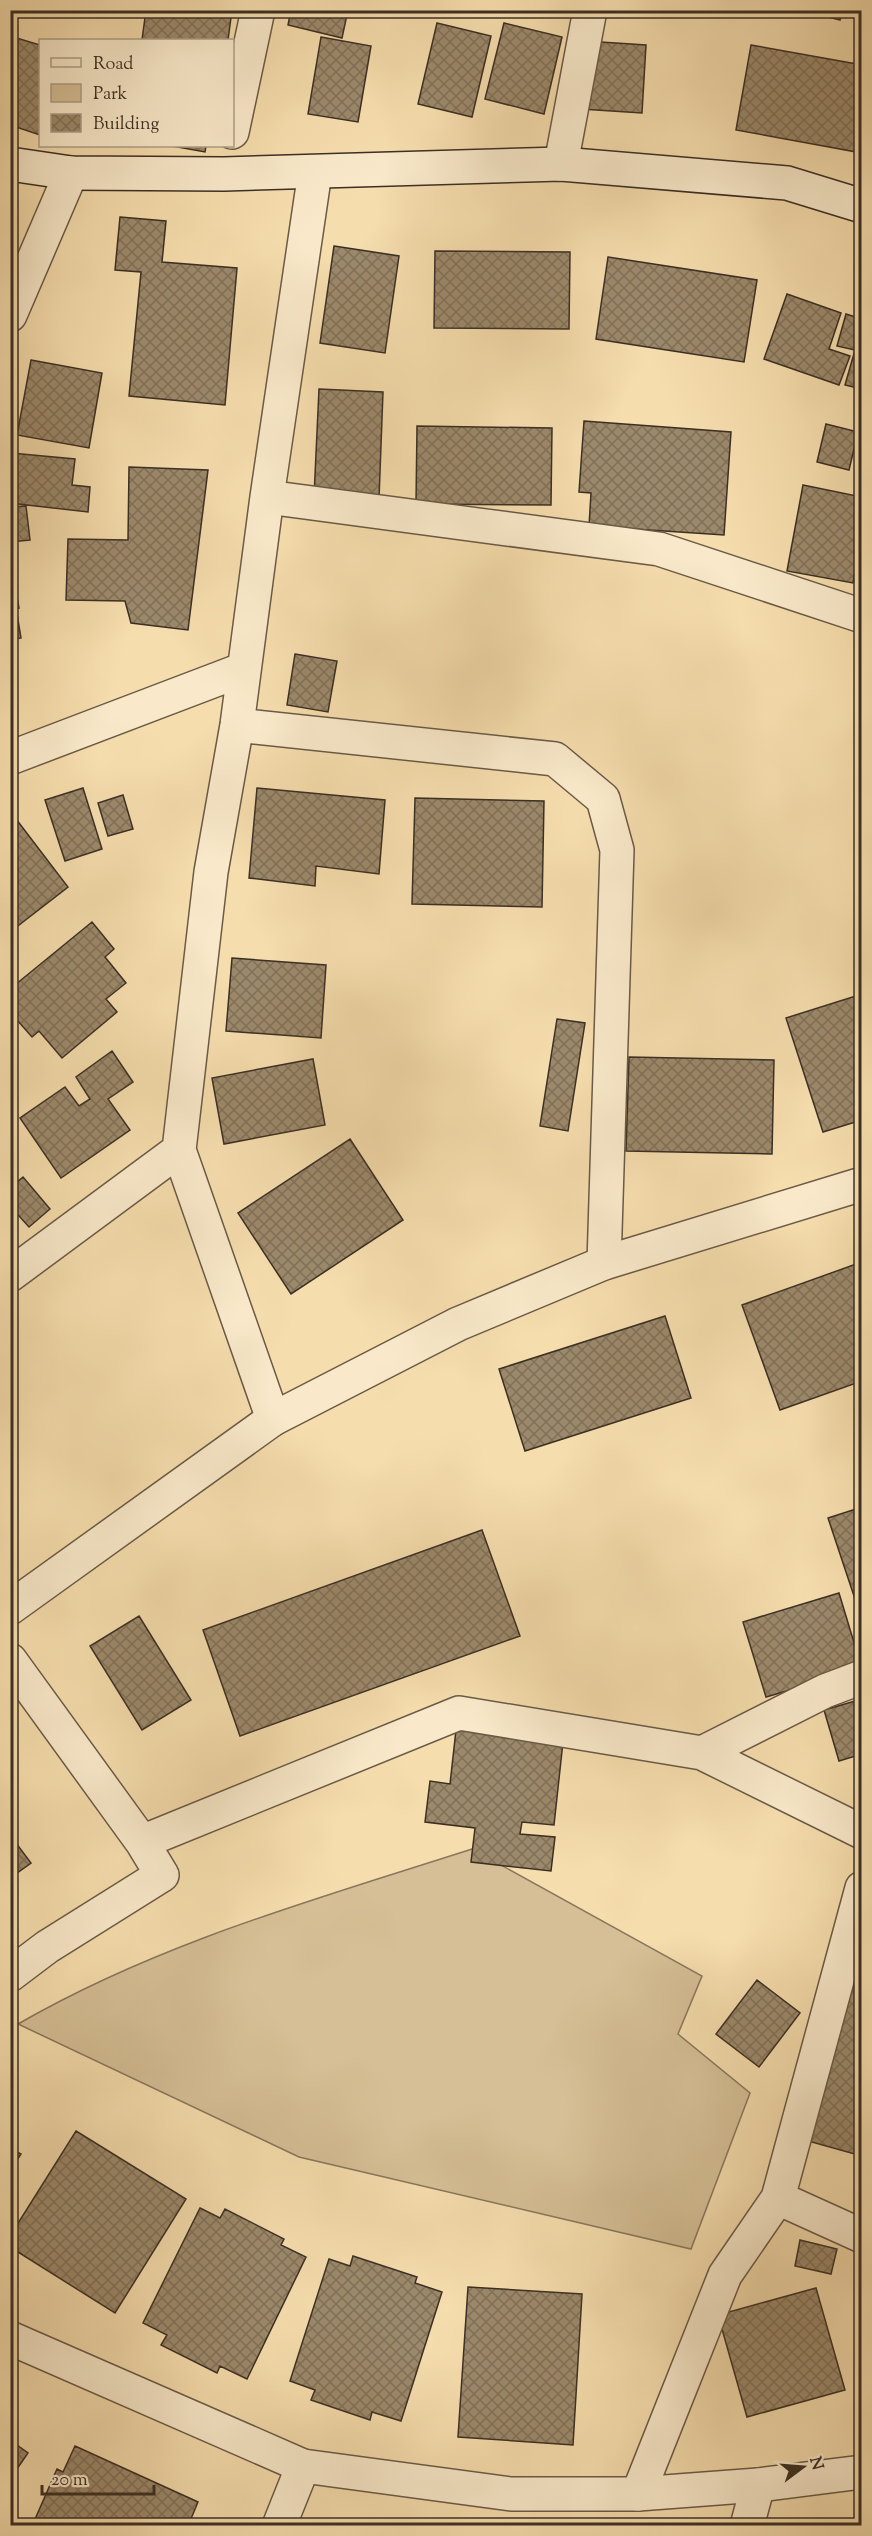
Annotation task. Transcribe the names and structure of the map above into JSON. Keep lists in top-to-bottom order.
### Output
{
  "legend": ["Road", "Park", "Building"],
  "scale_bar": "20 m",
  "north": "right"
}
